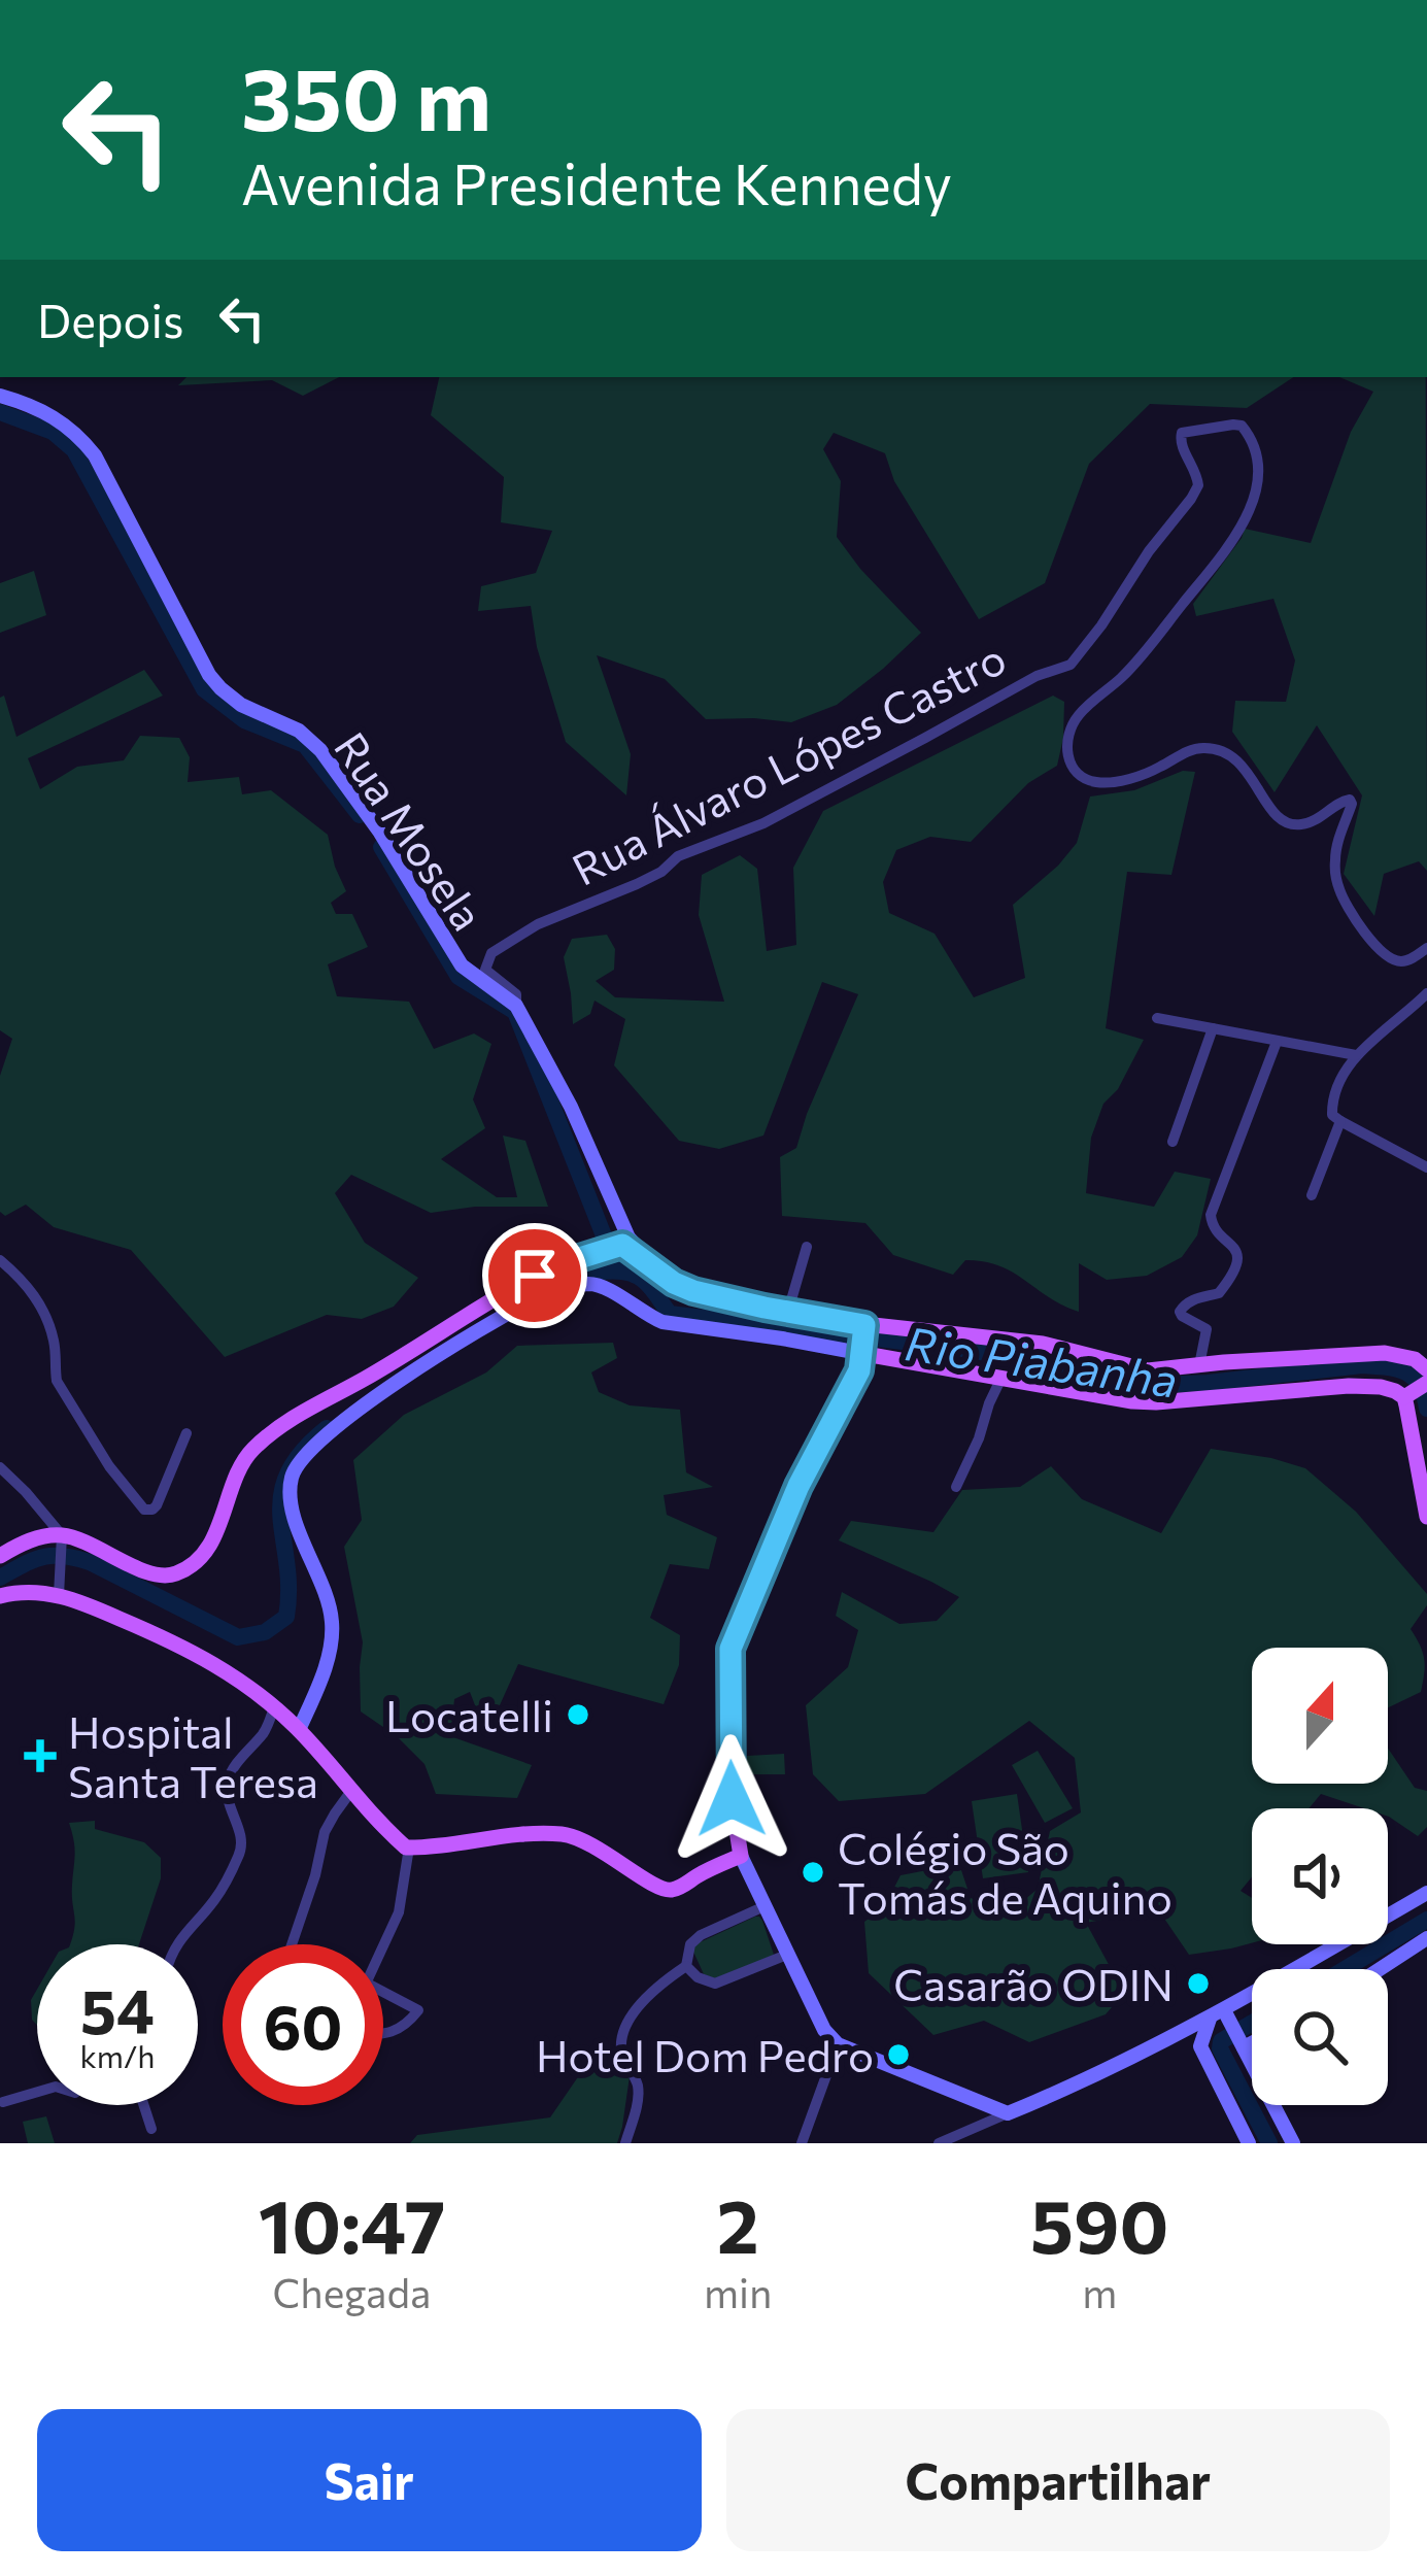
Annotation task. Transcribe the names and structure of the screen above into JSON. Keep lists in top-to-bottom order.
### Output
{
  "streets": {
    "main road": ["Rua Mosela"],
    "street": ["Rua Álvaro Lópes Castro"]
  },
  "crossings": [
    ["Rua Álvaro Lópes Castro", "Rua Mosela"]
  ],
  "water": ["Rio Piabanha"],
  "places": {
    "other": [
      "Locatelli",
      "Colégio São Tomás de Aquino",
      "Casarão ODIN",
      "Hotel Dom Pedro"
    ],
    "health": ["Hospital Santa Teresa"]
  },
  "north": "top",
  "page": {
    "turn": ["350 m", "Avenida Presidente Kennedy"],
    "then": "Depois",
    "speed": "54 km/h",
    "limit": "60",
    "eta": [
      "10:47",
      "Chegada",
      "2",
      "min",
      "590",
      "m"
    ],
    "buttons": ["Sair", "Compartilhar"]
  }
}
